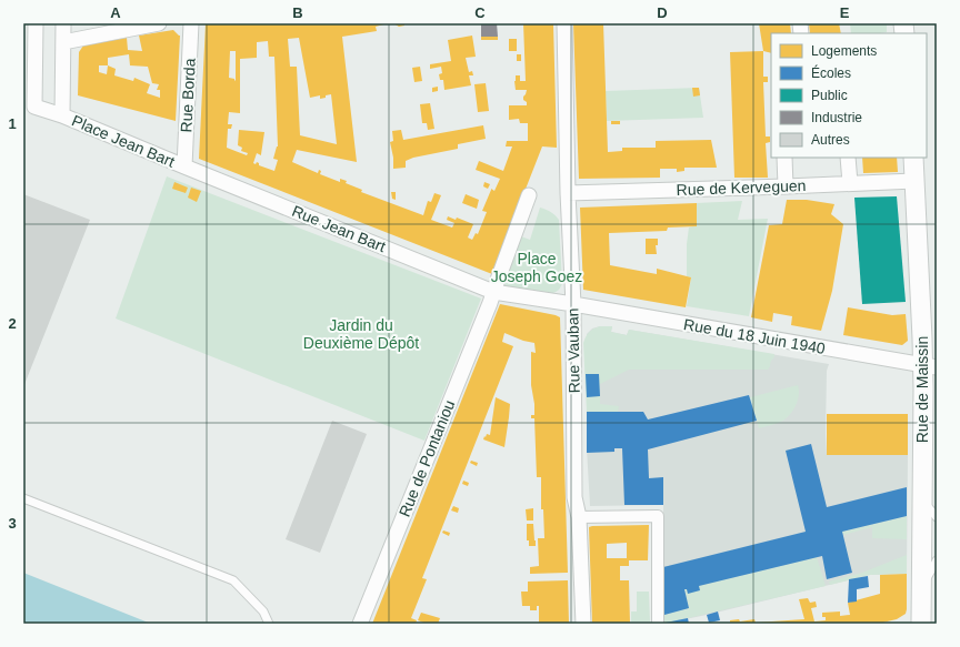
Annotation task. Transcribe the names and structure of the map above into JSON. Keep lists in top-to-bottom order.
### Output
{
  "streets": {
    "street": [
      "Rue Borda",
      "Place Jean Bart",
      "Rue de Kerveguen",
      "Rue Jean Bart",
      "Rue du 18 Juin 1940",
      "Rue Vauban",
      "Rue de Maissin",
      "Rue de Pontaniou"
    ]
  },
  "crossings": [
    ["Rue Borda", "Place Jean Bart"],
    ["Rue Borda", "Rue Jean Bart"],
    ["Place Jean Bart", "Rue Jean Bart"],
    ["Rue de Kerveguen", "Rue Vauban"],
    ["Rue de Kerveguen", "Rue de Maissin"],
    ["Rue Jean Bart", "Rue de Pontaniou"],
    ["Rue du 18 Juin 1940", "Rue Vauban"],
    ["Rue du 18 Juin 1940", "Rue de Maissin"]
  ],
  "parks": ["Place Joseph Goez", "Jardin du Deuxième Dépôt"],
  "legend": [
    "Logements",
    "Écoles",
    "Public",
    "Industrie",
    "Autres"
  ],
  "grid": {
    "columns": [
      "A",
      "B",
      "C",
      "D",
      "E"
    ],
    "rows": ["1", "2", "3"]
  }
}
